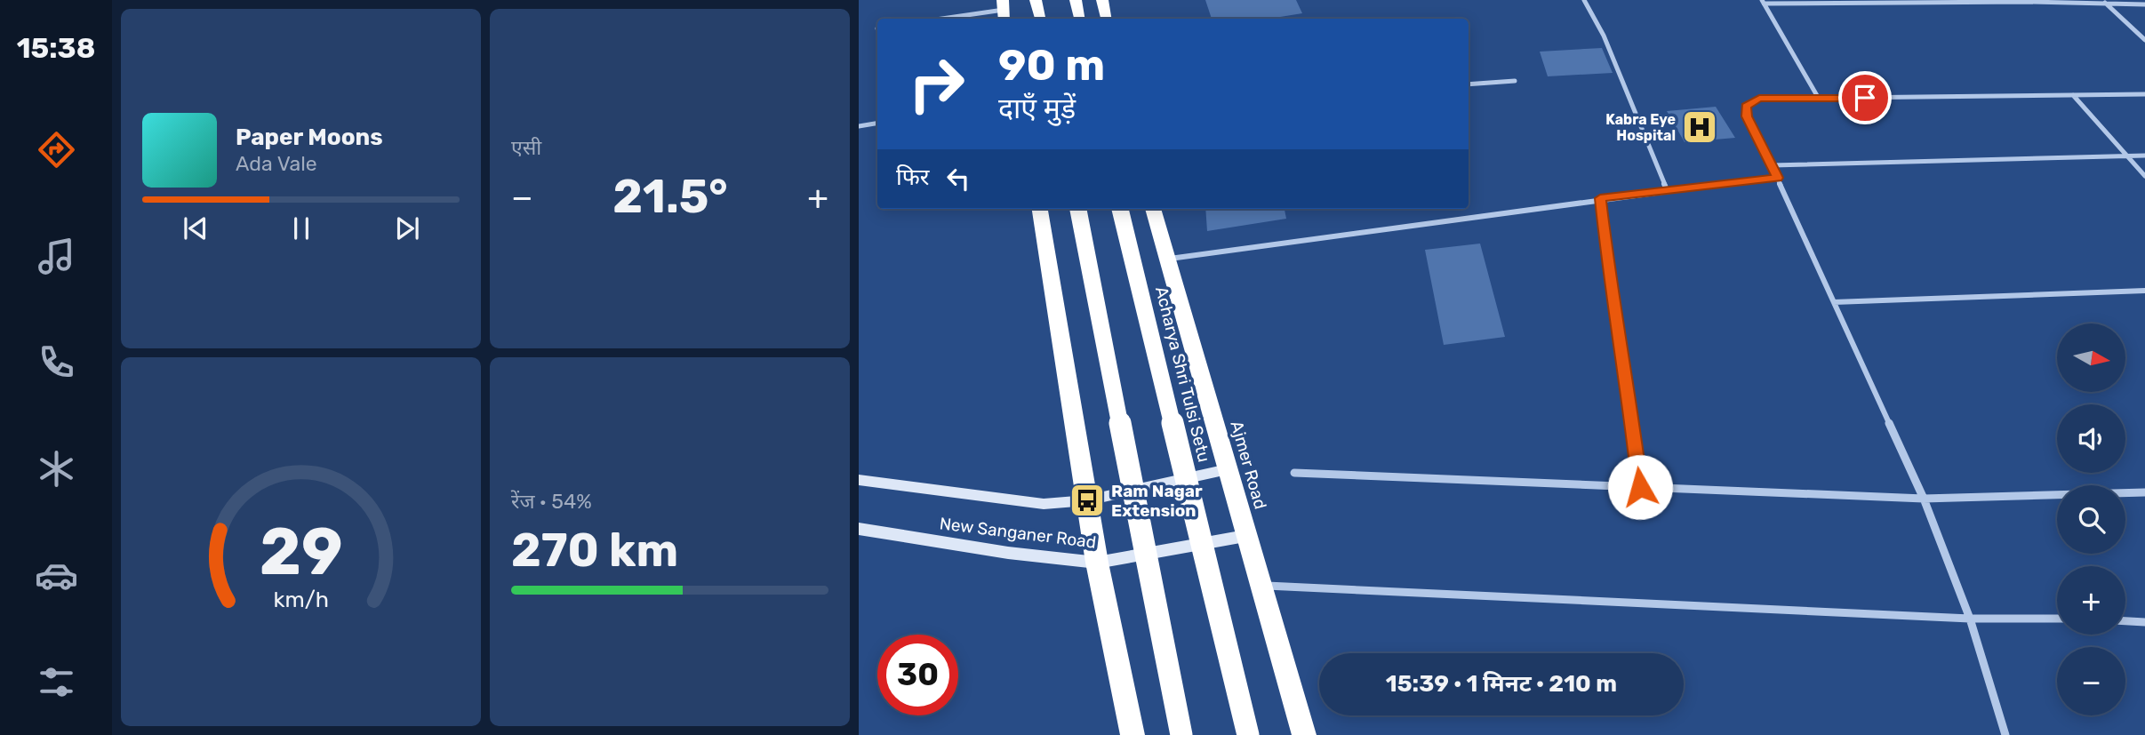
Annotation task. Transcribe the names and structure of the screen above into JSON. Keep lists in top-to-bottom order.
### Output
{
  "streets": {
    "highway": ["Acharya Shri Tulsi Setu", "Ajmer Road"],
    "main road": ["New Sanganer Road"]
  },
  "crossings": [
    ["Ajmer Road", "New Sanganer Road"]
  ],
  "places": {
    "hospital": ["Kabra Eye Hospital"],
    "bus stop": ["Ram Nagar Extension"]
  },
  "north": "right",
  "page": {
    "tabs": "15:38",
    "tile": [
      "एसी",
      ["रेंज · 54%", "270 km"]
    ],
    "turn": ["90 m", "दाएँ मुड़ें"],
    "song": ["Paper Moons", "Ada Vale"],
    "then": "फिर",
    "heat": ["−", "21.5°", "+"],
    "map_buttons": ["+", "−"],
    "limit": "30",
    "trip": "15:39 · 1 मिनट · 210 m",
    "gauge": ["29", "km/h"]
  }
}
